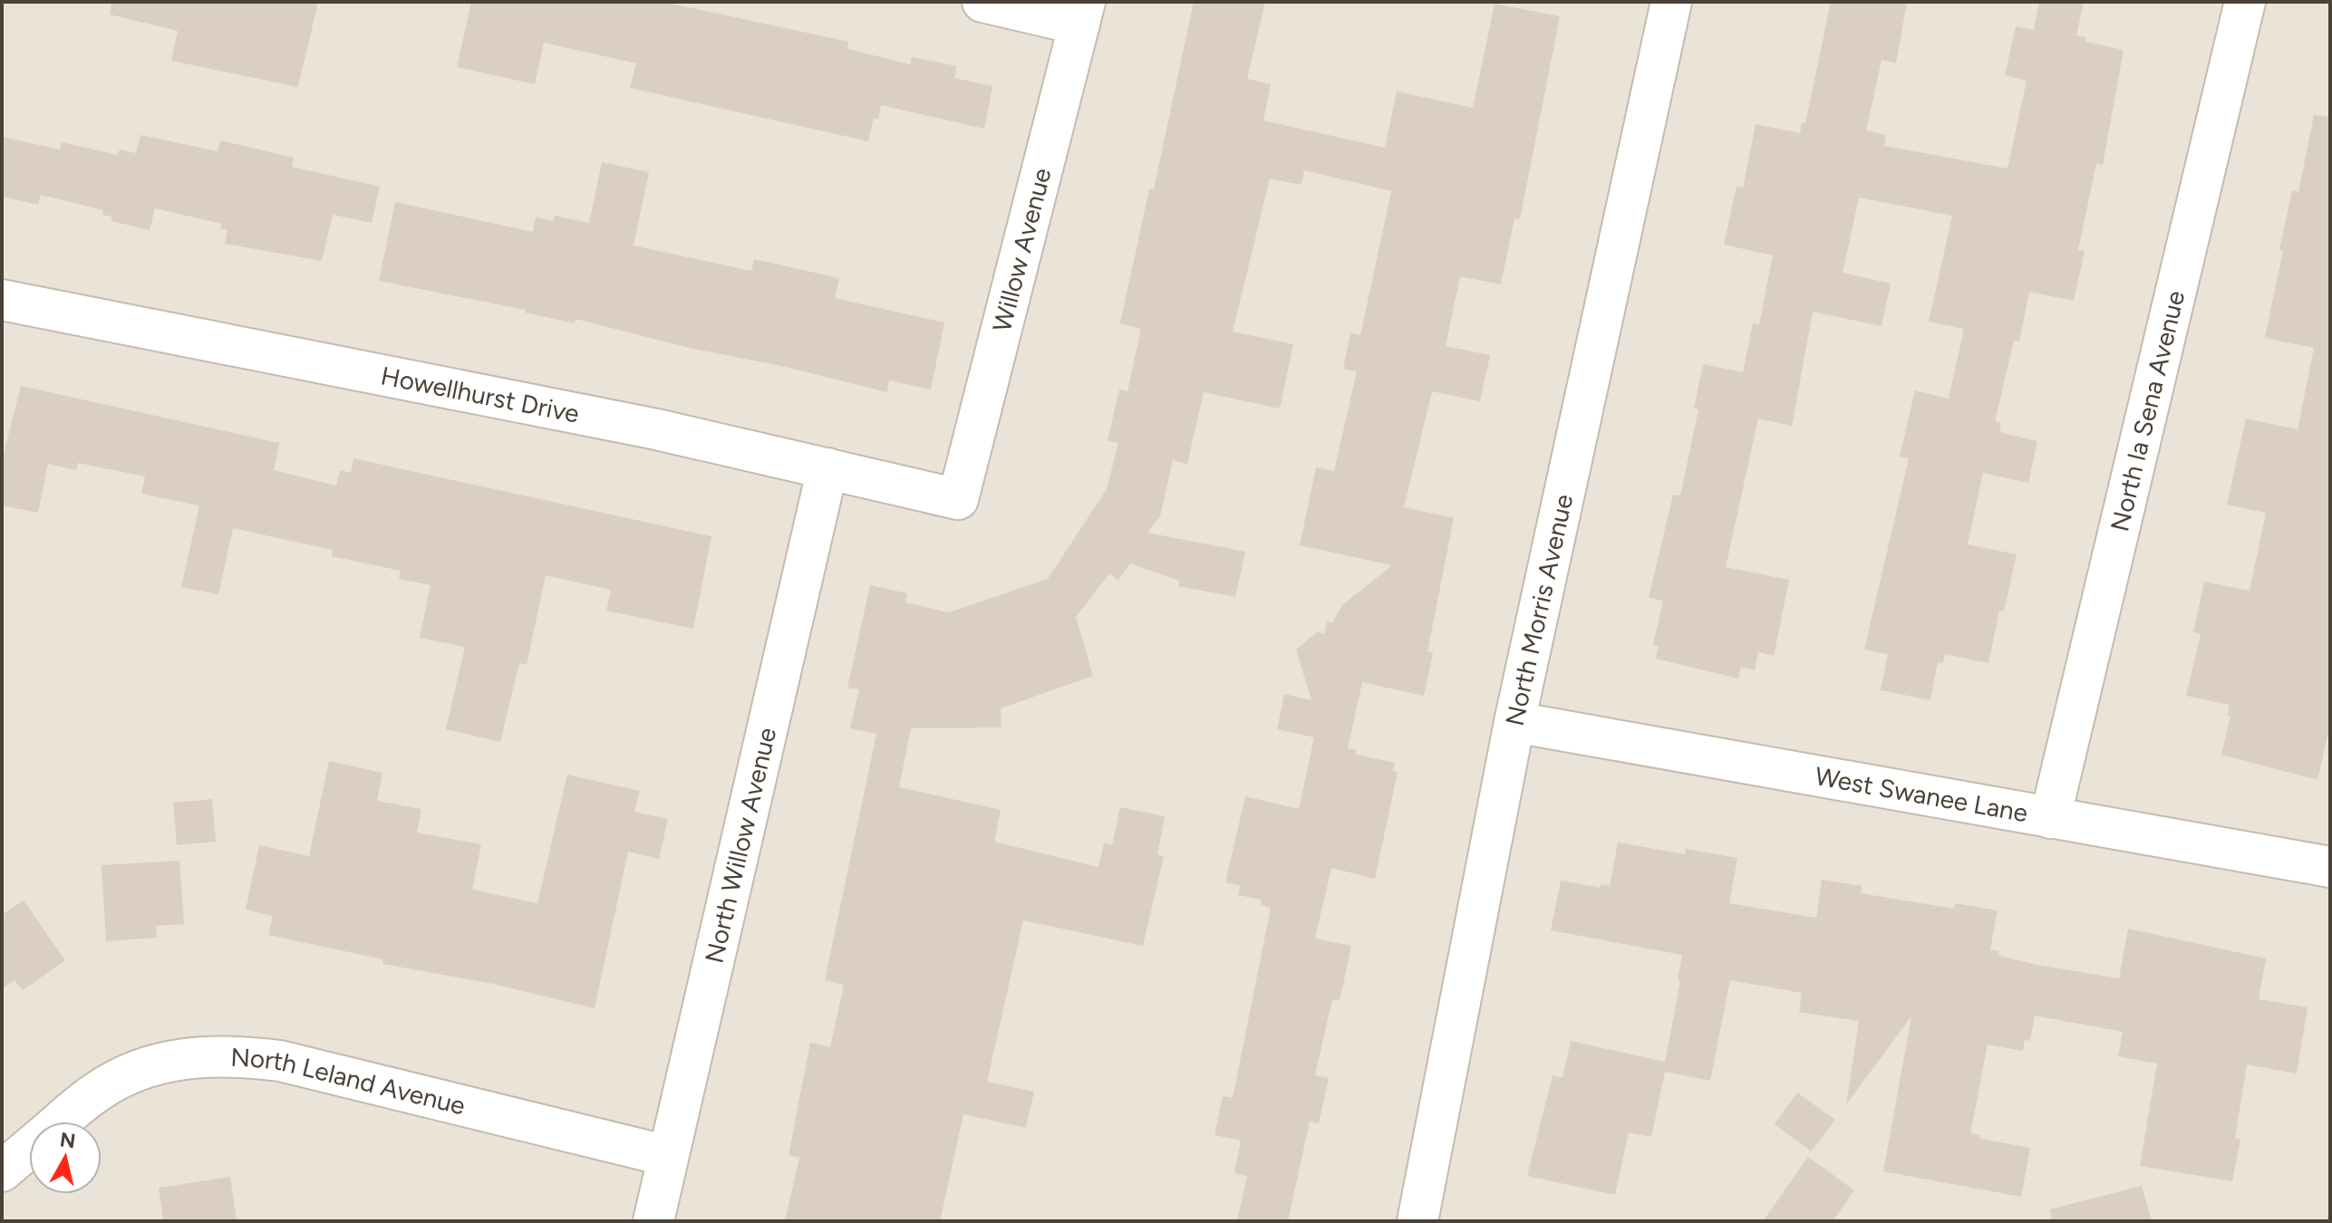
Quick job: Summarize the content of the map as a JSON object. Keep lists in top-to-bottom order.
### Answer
{
  "streets": {
    "street": [
      "Willow Avenue",
      "Howellhurst Drive",
      "North la Sena Avenue",
      "North Morris Avenue",
      "West Swanee Lane",
      "North Willow Avenue",
      "North Leland Avenue"
    ]
  },
  "crossings": [
    ["Willow Avenue", "Howellhurst Drive"],
    ["Howellhurst Drive", "North Willow Avenue"],
    ["North la Sena Avenue", "West Swanee Lane"],
    ["North Morris Avenue", "West Swanee Lane"],
    ["North Willow Avenue", "North Leland Avenue"]
  ],
  "north": "top"
}
